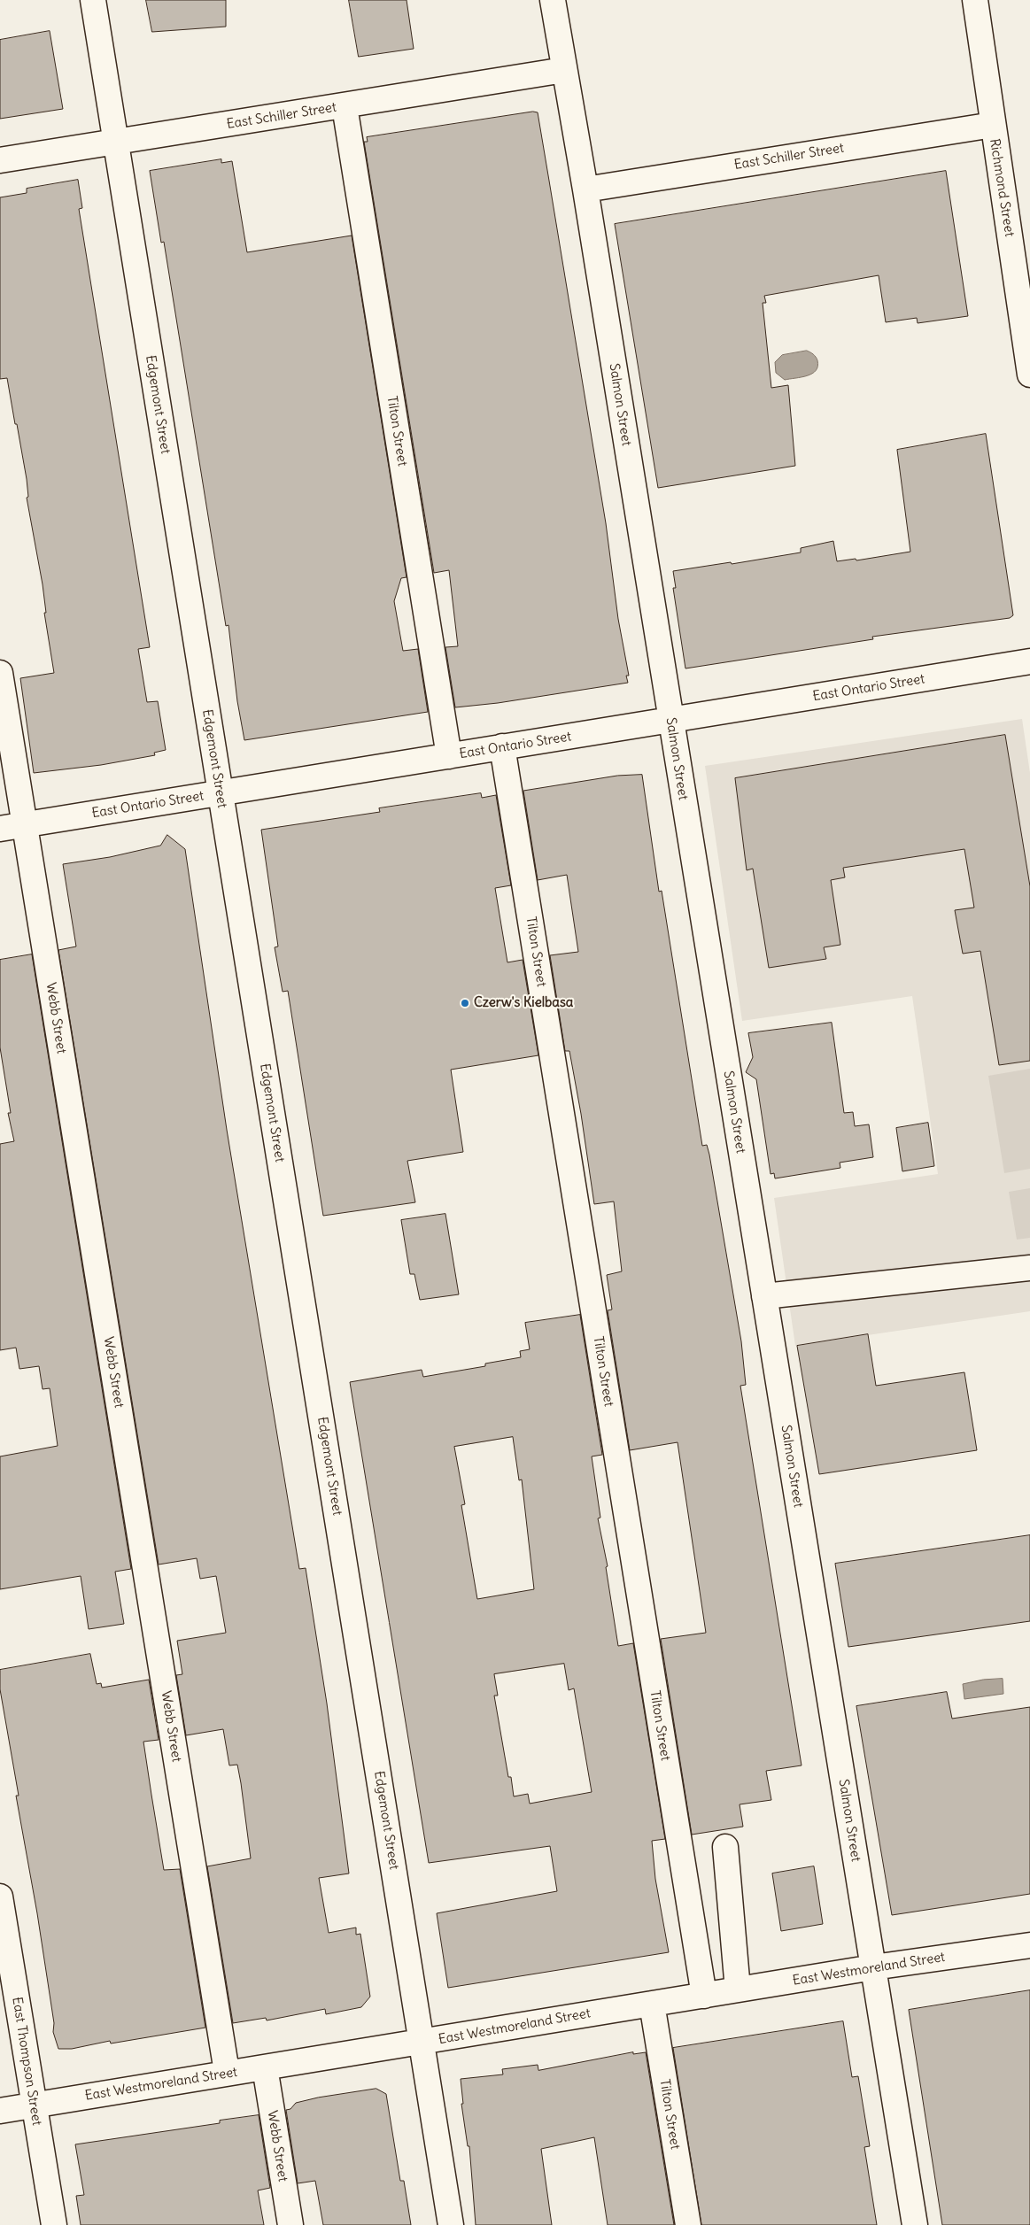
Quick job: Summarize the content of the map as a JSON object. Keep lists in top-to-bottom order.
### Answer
{
  "streets": {
    "street": [
      "East Schiller Street",
      "Richmond Street",
      "Edgemont Street",
      "Salmon Street",
      "Tilton Street",
      "East Ontario Street",
      "Webb Street",
      "East Westmoreland Street",
      "East Thompson Street"
    ]
  },
  "crossings": [
    ["East Schiller Street", "Richmond Street"],
    ["East Schiller Street", "Edgemont Street"],
    ["East Schiller Street", "Salmon Street"],
    ["East Schiller Street", "Tilton Street"],
    ["Edgemont Street", "East Ontario Street"],
    ["Edgemont Street", "East Westmoreland Street"],
    ["Salmon Street", "East Ontario Street"],
    ["Salmon Street", "East Westmoreland Street"],
    ["Tilton Street", "East Ontario Street"],
    ["Tilton Street", "East Westmoreland Street"],
    ["East Ontario Street", "Webb Street"],
    ["Webb Street", "East Westmoreland Street"],
    ["East Westmoreland Street", "East Thompson Street"]
  ],
  "places": ["Czerw's Kielbasa"]
}
